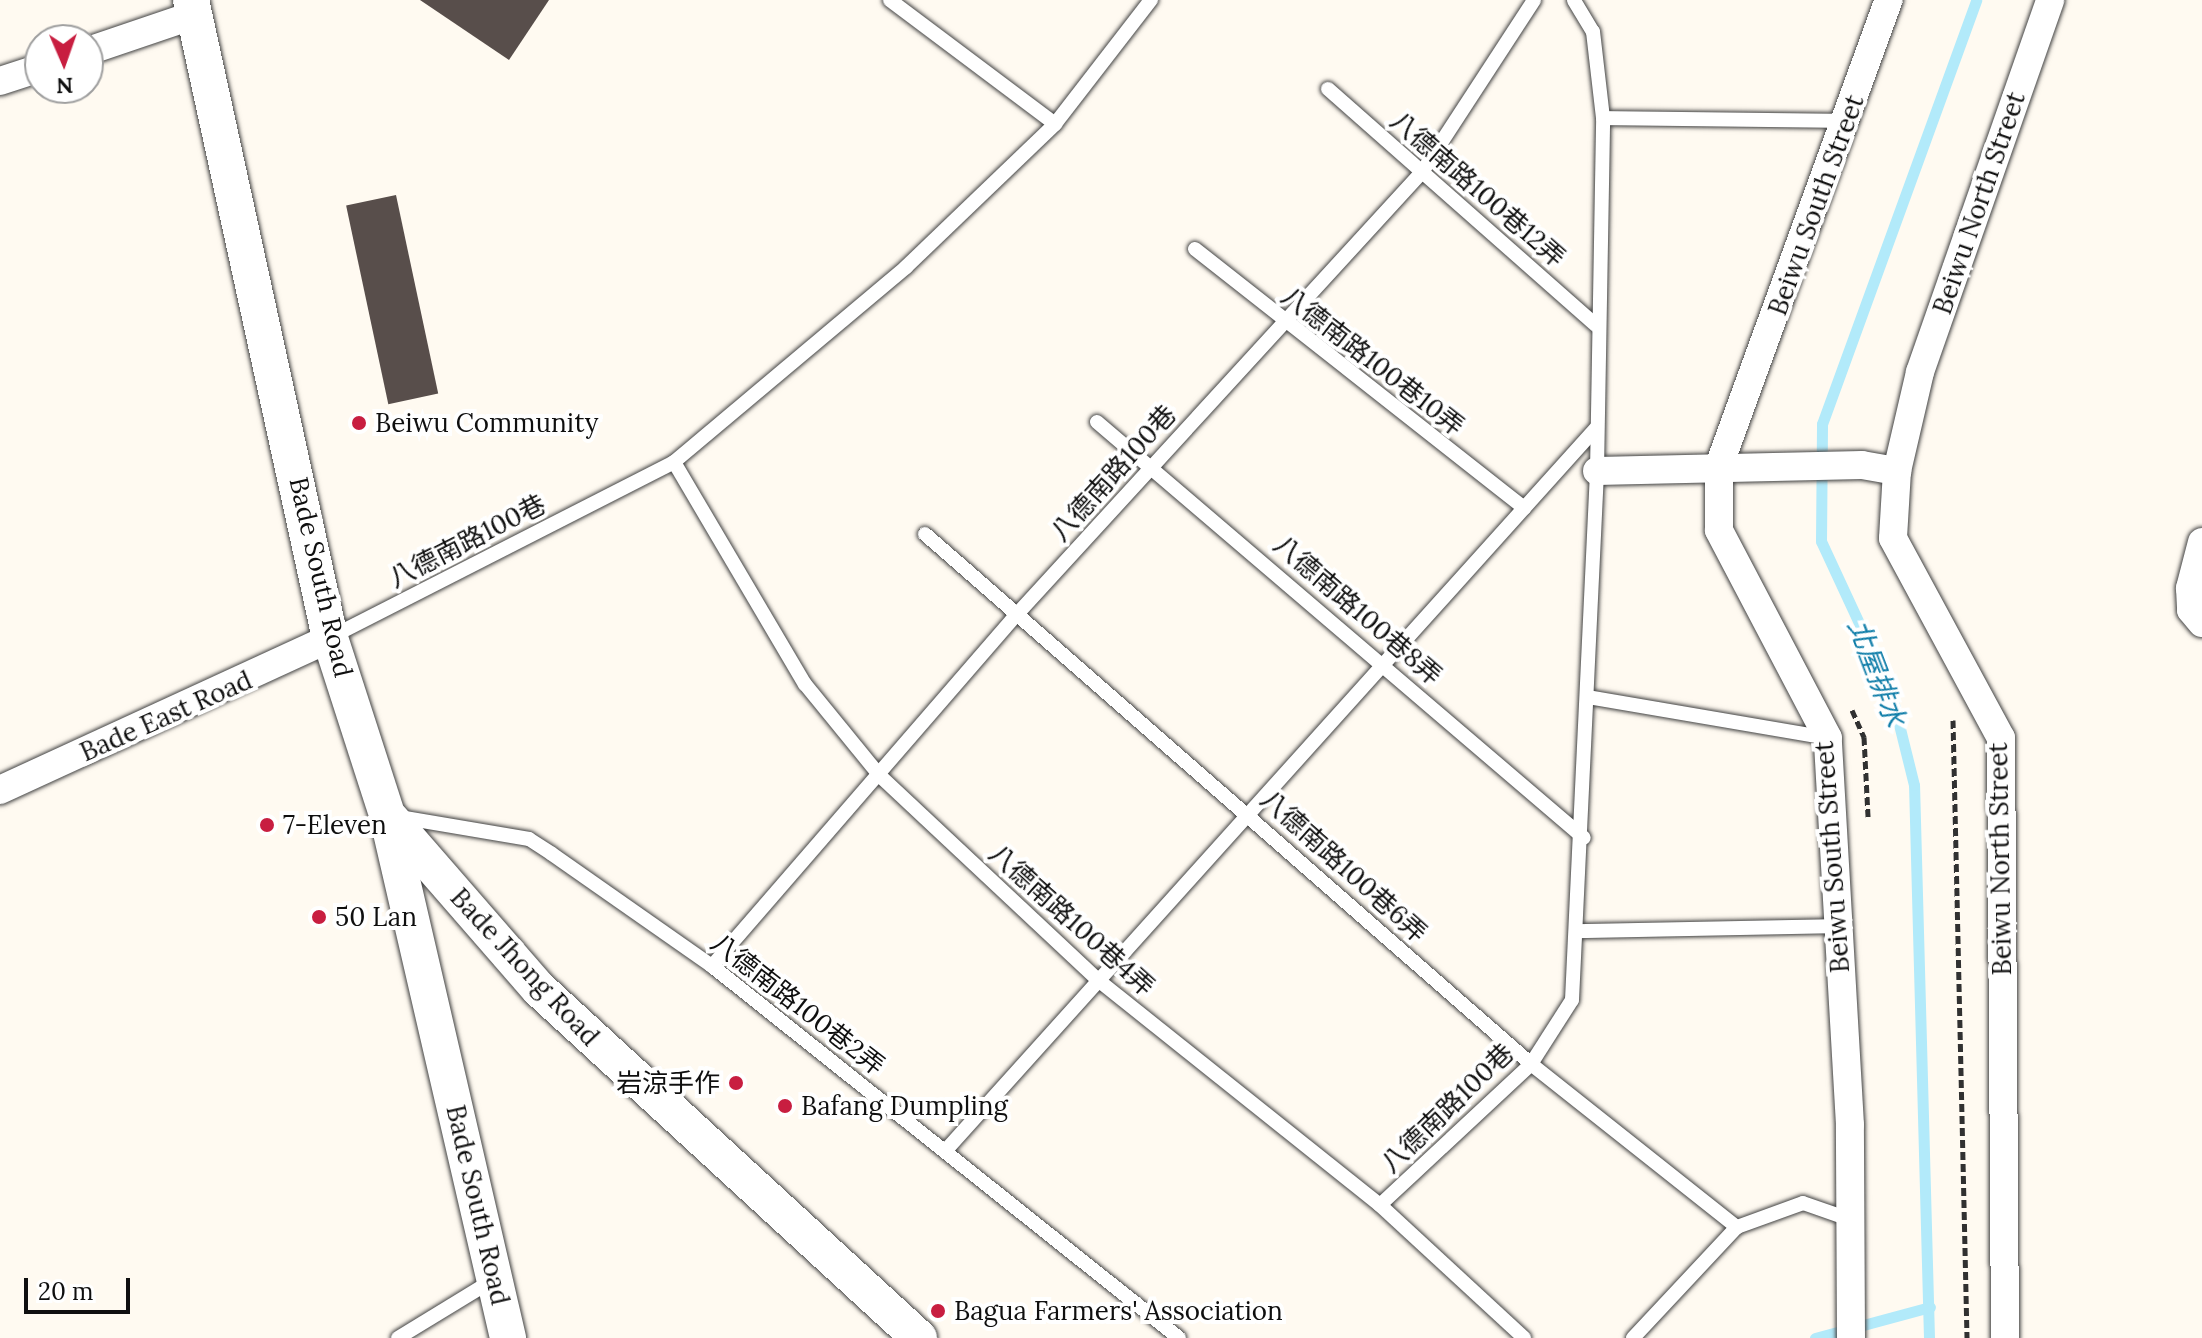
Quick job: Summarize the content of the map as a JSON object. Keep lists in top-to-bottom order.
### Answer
{
  "streets": {
    "street": [
      "Beiwu North Street",
      "Beiwu South Street",
      "Bade South Road",
      "Bade East Road",
      "Bade Jhong Road"
    ],
    "lane": [
      "八德南路100巷12弄",
      "八德南路100巷10弄",
      "八德南路100巷",
      "八德南路100巷8弄",
      "八德南路100巷6弄",
      "八德南路100巷4弄",
      "八德南路100巷2弄"
    ]
  },
  "crossings": [
    ["八德南路100巷12弄", "八德南路100巷"],
    ["八德南路100巷10弄", "八德南路100巷"],
    ["八德南路100巷", "Bade South Road"],
    ["八德南路100巷", "八德南路100巷8弄"],
    ["八德南路100巷", "Bade East Road"],
    ["八德南路100巷", "八德南路100巷6弄"],
    ["八德南路100巷", "八德南路100巷4弄"],
    ["八德南路100巷", "八德南路100巷2弄"],
    ["Bade South Road", "Bade East Road"],
    ["Bade South Road", "Bade Jhong Road"],
    ["Bade South Road", "八德南路100巷2弄"],
    ["Bade Jhong Road", "八德南路100巷2弄"]
  ],
  "water": ["北屋排水"],
  "places": [
    "Beiwu Community",
    "7-Eleven",
    "50 Lan",
    "岩涼手作",
    "Bafang Dumpling",
    "Bagua Farmers' Association"
  ],
  "scale_bar": "20 m",
  "north": "bottom"
}
